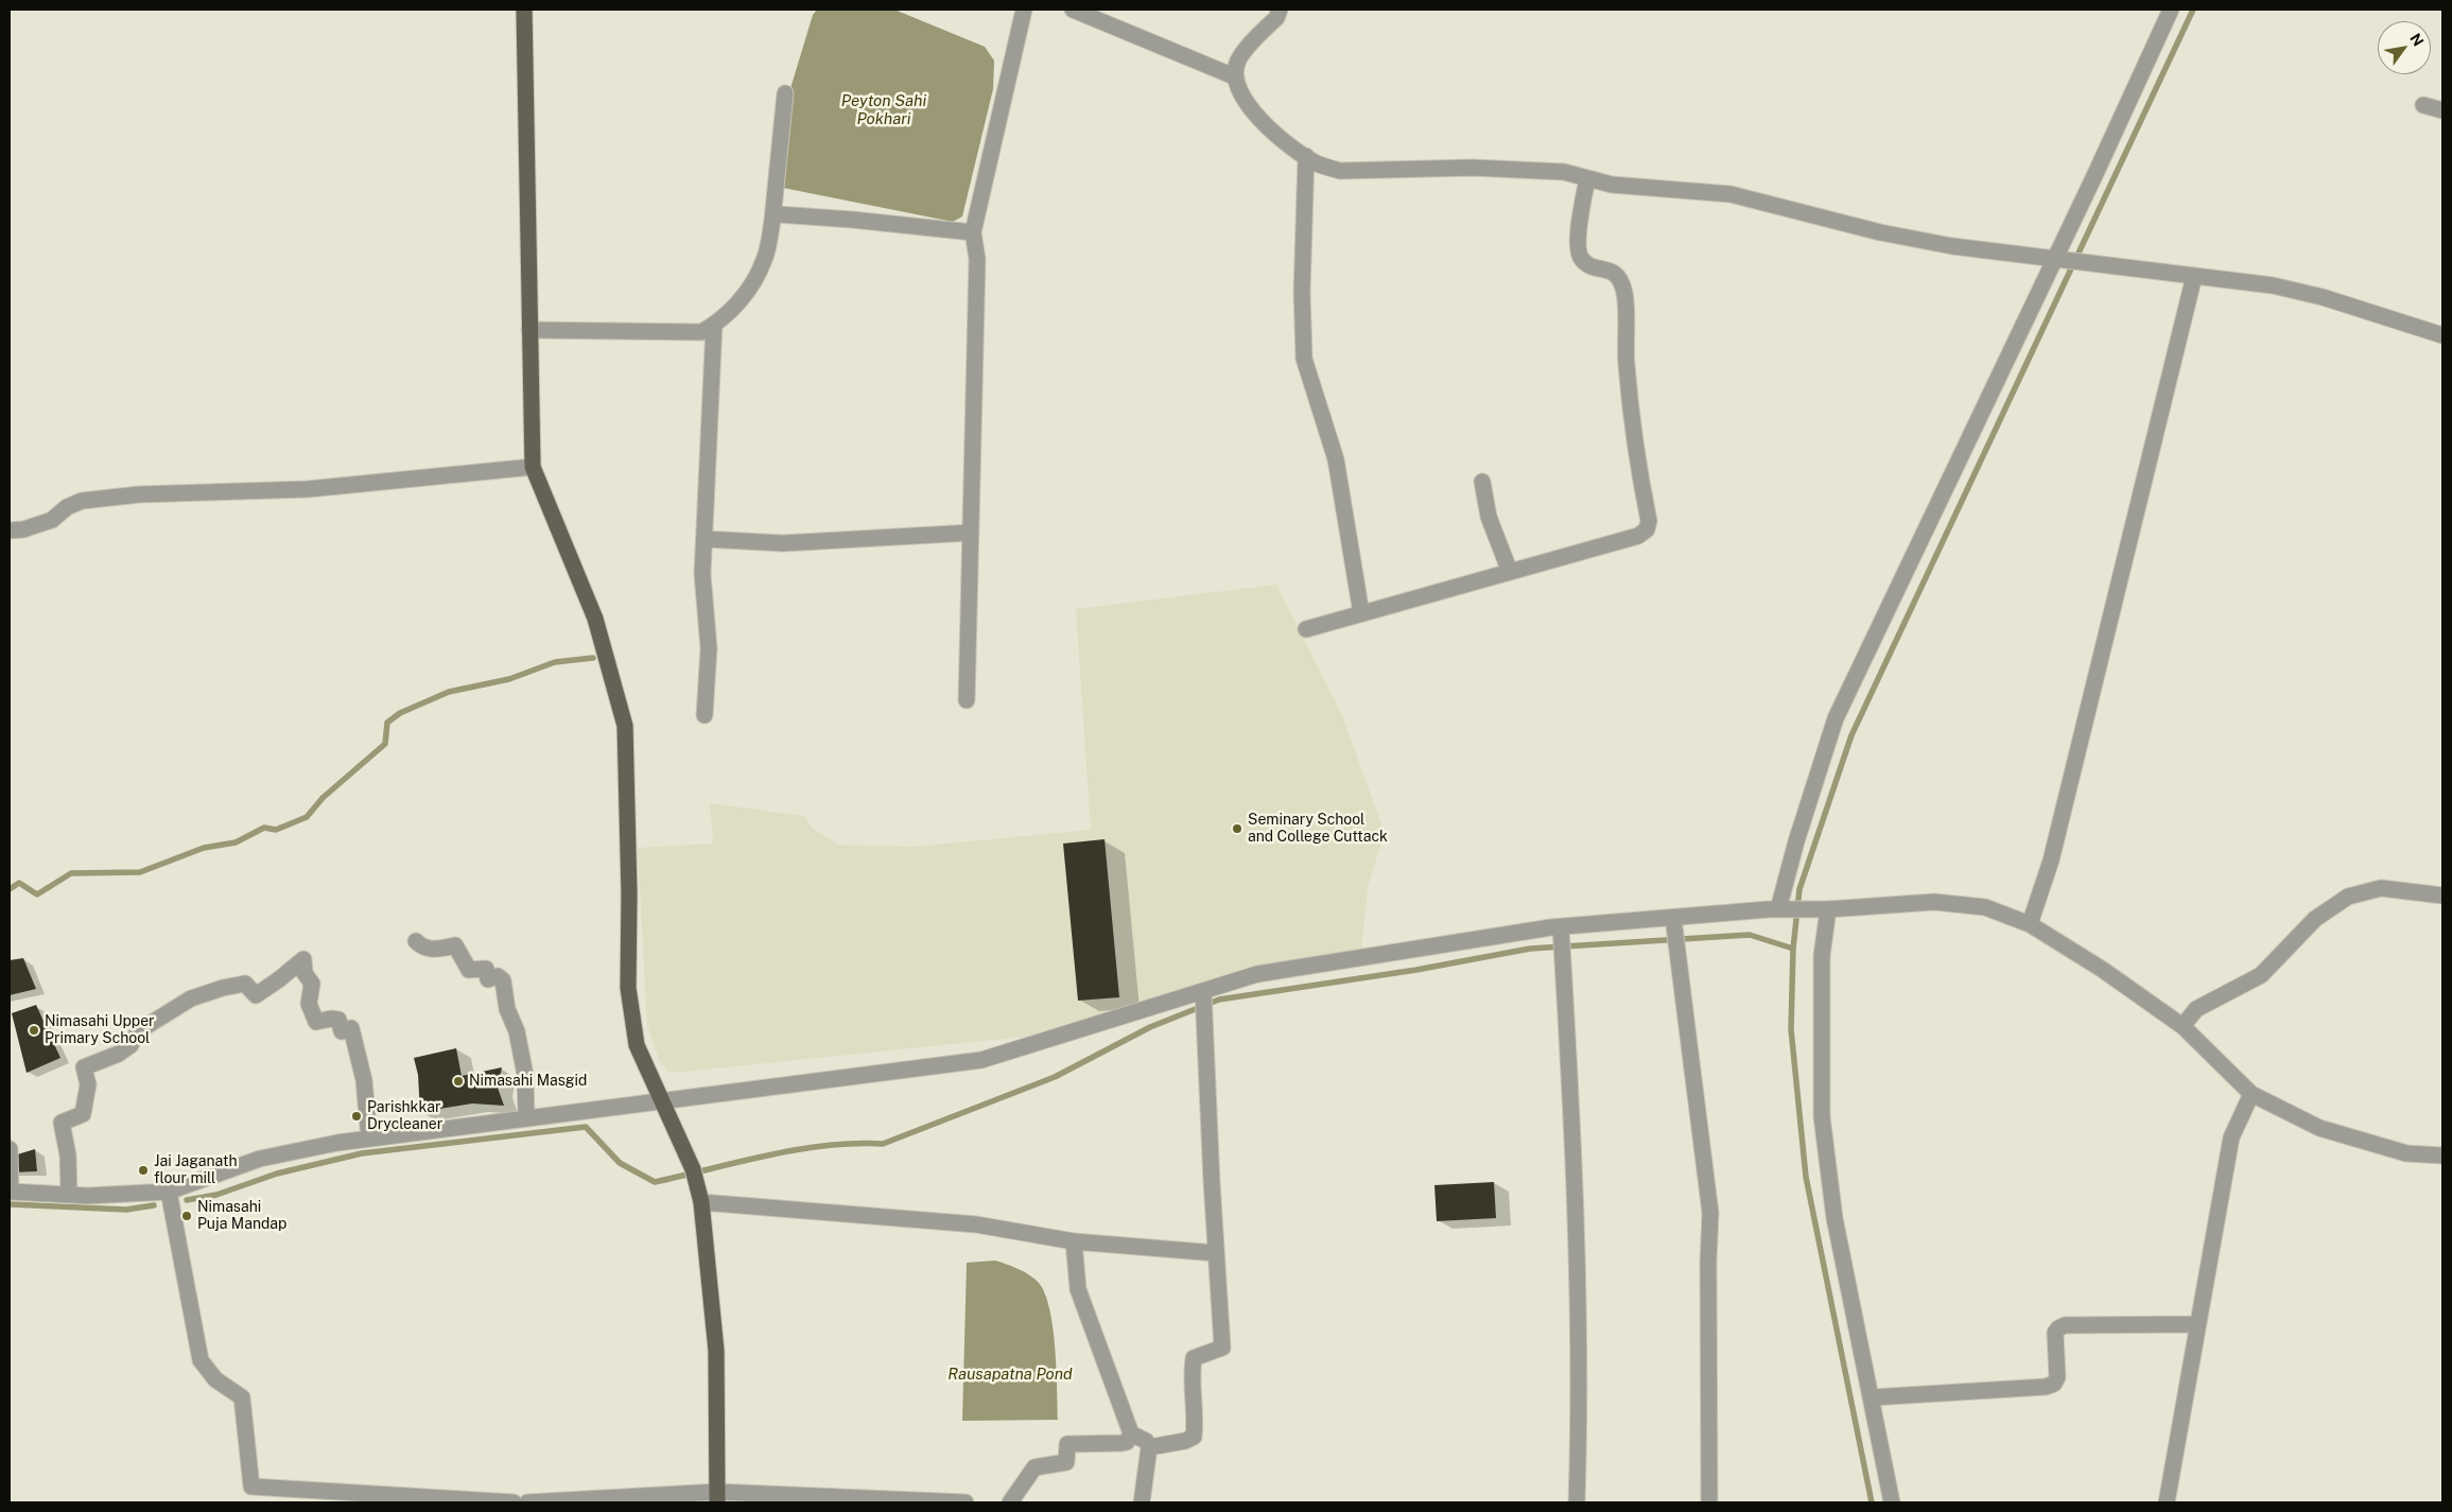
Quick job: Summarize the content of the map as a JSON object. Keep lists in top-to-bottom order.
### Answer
{
  "water": ["Peyton Sahi Pokhari", "Rausapatna Pond"],
  "places": [
    "Seminary School and College Cuttack",
    "Nimasahi Upper Primary School",
    "Nimasahi Masgid",
    "Parishkkar Drycleaner",
    "Jai Jaganath flour mill",
    "Nimasahi Puja Mandap"
  ],
  "north": "top right"
}
